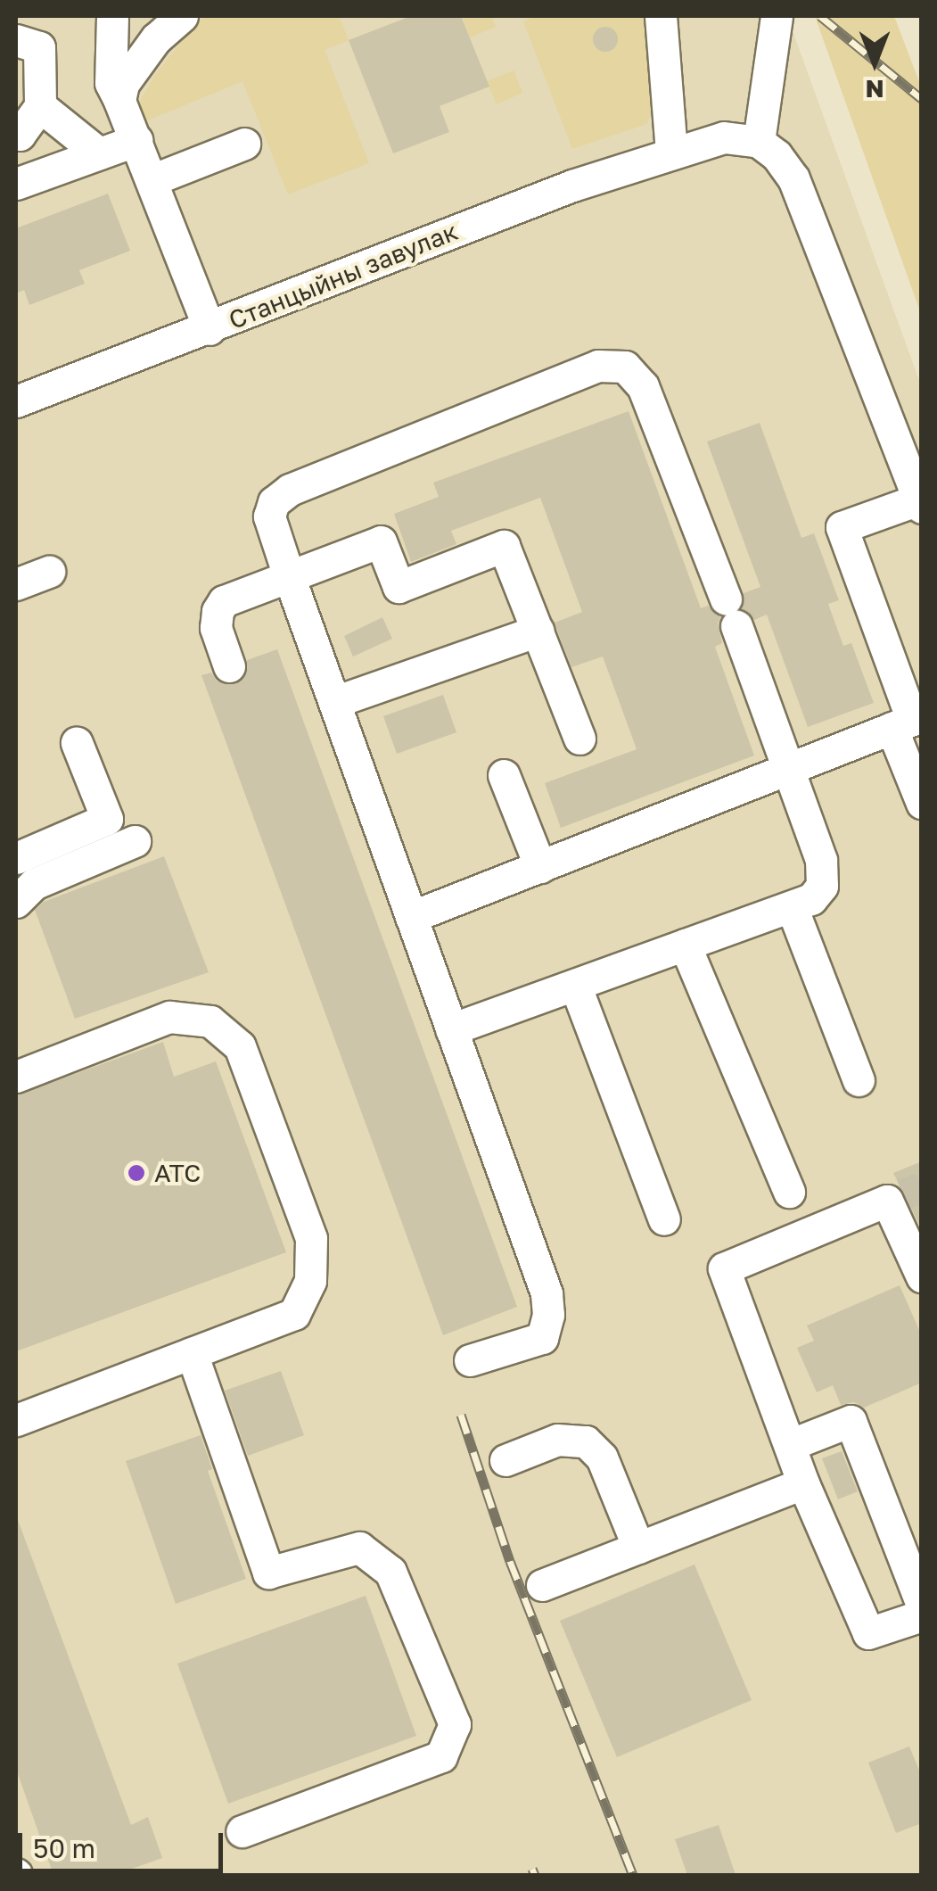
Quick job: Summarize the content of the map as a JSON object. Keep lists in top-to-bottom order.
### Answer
{
  "streets": {
    "street": ["Станцыйны завулак"]
  },
  "places": ["АТС"],
  "scale_bar": "50 m",
  "north": "bottom"
}
